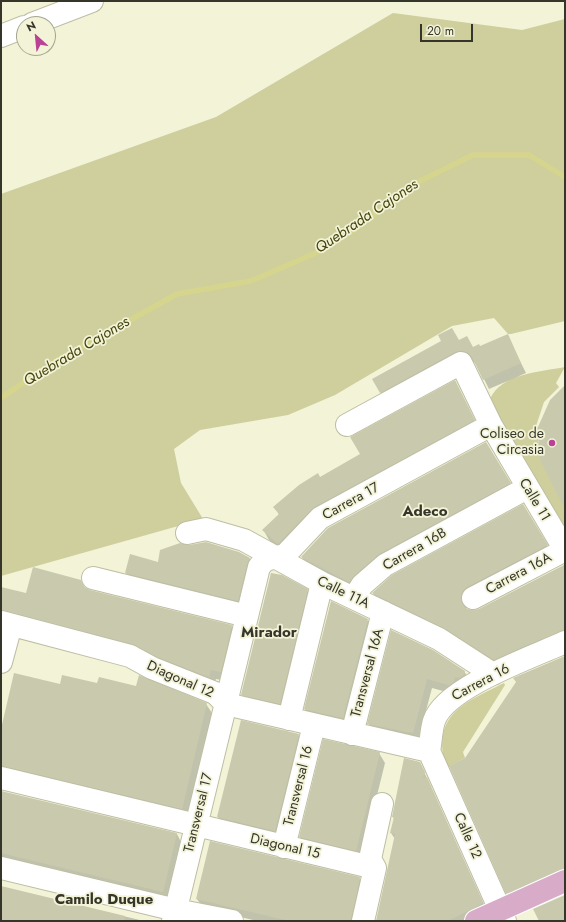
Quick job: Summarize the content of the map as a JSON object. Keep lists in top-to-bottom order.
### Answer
{
  "streets": {
    "street": [
      "Calle 11",
      "Carrera 17",
      "Carrera 16B",
      "Carrera 16A",
      "Calle 11A",
      "Transversal 16A",
      "Diagonal 12",
      "Carrera 16",
      "Transversal 16",
      "Transversal 17",
      "Calle 12",
      "Diagonal 15"
    ]
  },
  "crossings": [
    ["Calle 11", "Carrera 17"],
    ["Calle 11", "Carrera 16B"],
    ["Calle 11", "Carrera 16A"],
    ["Carrera 17", "Calle 11A"],
    ["Carrera 17", "Diagonal 12"],
    ["Carrera 17", "Transversal 17"],
    ["Carrera 16B", "Calle 11A"],
    ["Calle 11A", "Transversal 16A"],
    ["Calle 11A", "Carrera 16"],
    ["Transversal 16A", "Diagonal 12"],
    ["Diagonal 12", "Carrera 16"],
    ["Diagonal 12", "Transversal 16"],
    ["Diagonal 12", "Transversal 17"],
    ["Diagonal 12", "Calle 12"],
    ["Carrera 16", "Calle 12"],
    ["Transversal 16", "Diagonal 15"],
    ["Transversal 17", "Diagonal 15"]
  ],
  "districts": ["Adeco", "Mirador", "Camilo Duque"],
  "water": ["Quebrada Cajones"],
  "places": ["Coliseo de Circasia"],
  "scale_bar": "20 m",
  "north": "top left"
}
